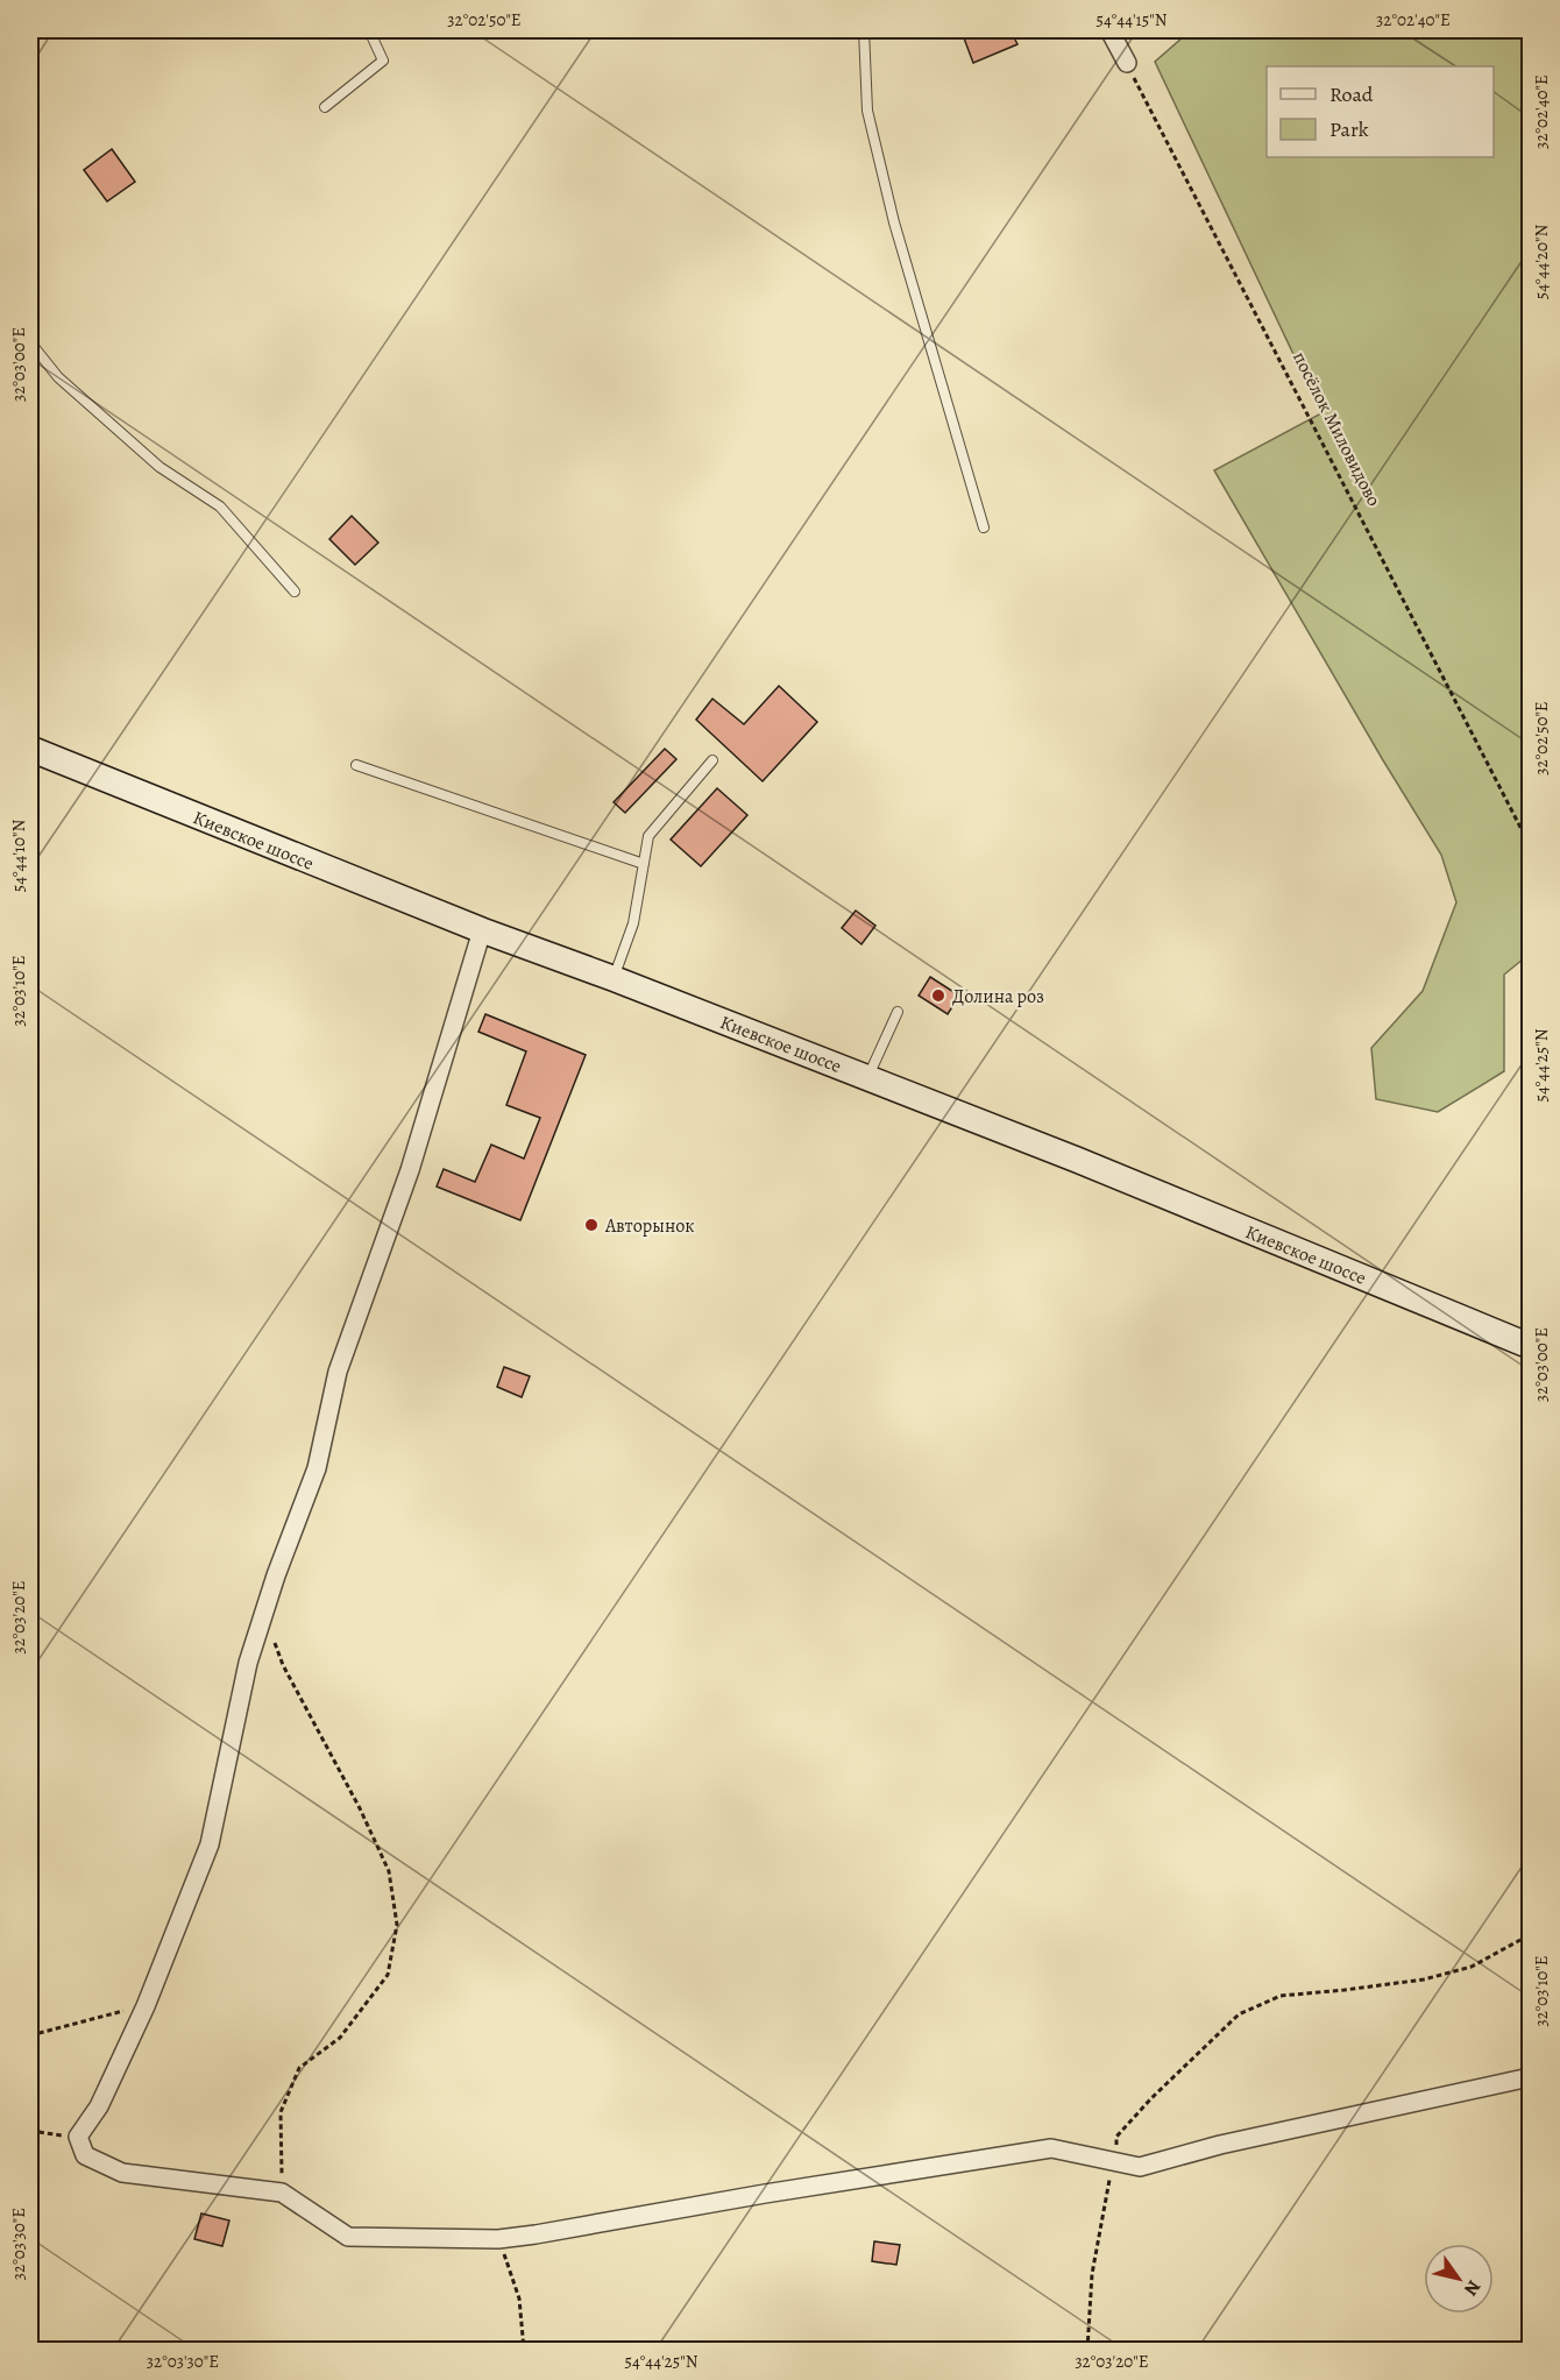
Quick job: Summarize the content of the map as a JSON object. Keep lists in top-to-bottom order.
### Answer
{
  "streets": {
    "main road": ["Киевское шоссе"],
    "path": ["посёлок Миловидово"]
  },
  "places": ["Долина роз", "Авторынок"],
  "legend": ["Road", "Park"],
  "north": "bottom right",
  "coordinates": [
    "32°02'50\"E",
    "54°44'15\"N",
    "32°02'40\"E",
    "54°44'20\"N",
    "32°03'00\"E",
    "54°44'10\"N",
    "32°03'10\"E",
    "54°44'25\"N",
    "32°03'20\"E",
    "32°03'30\"E"
  ]
}
